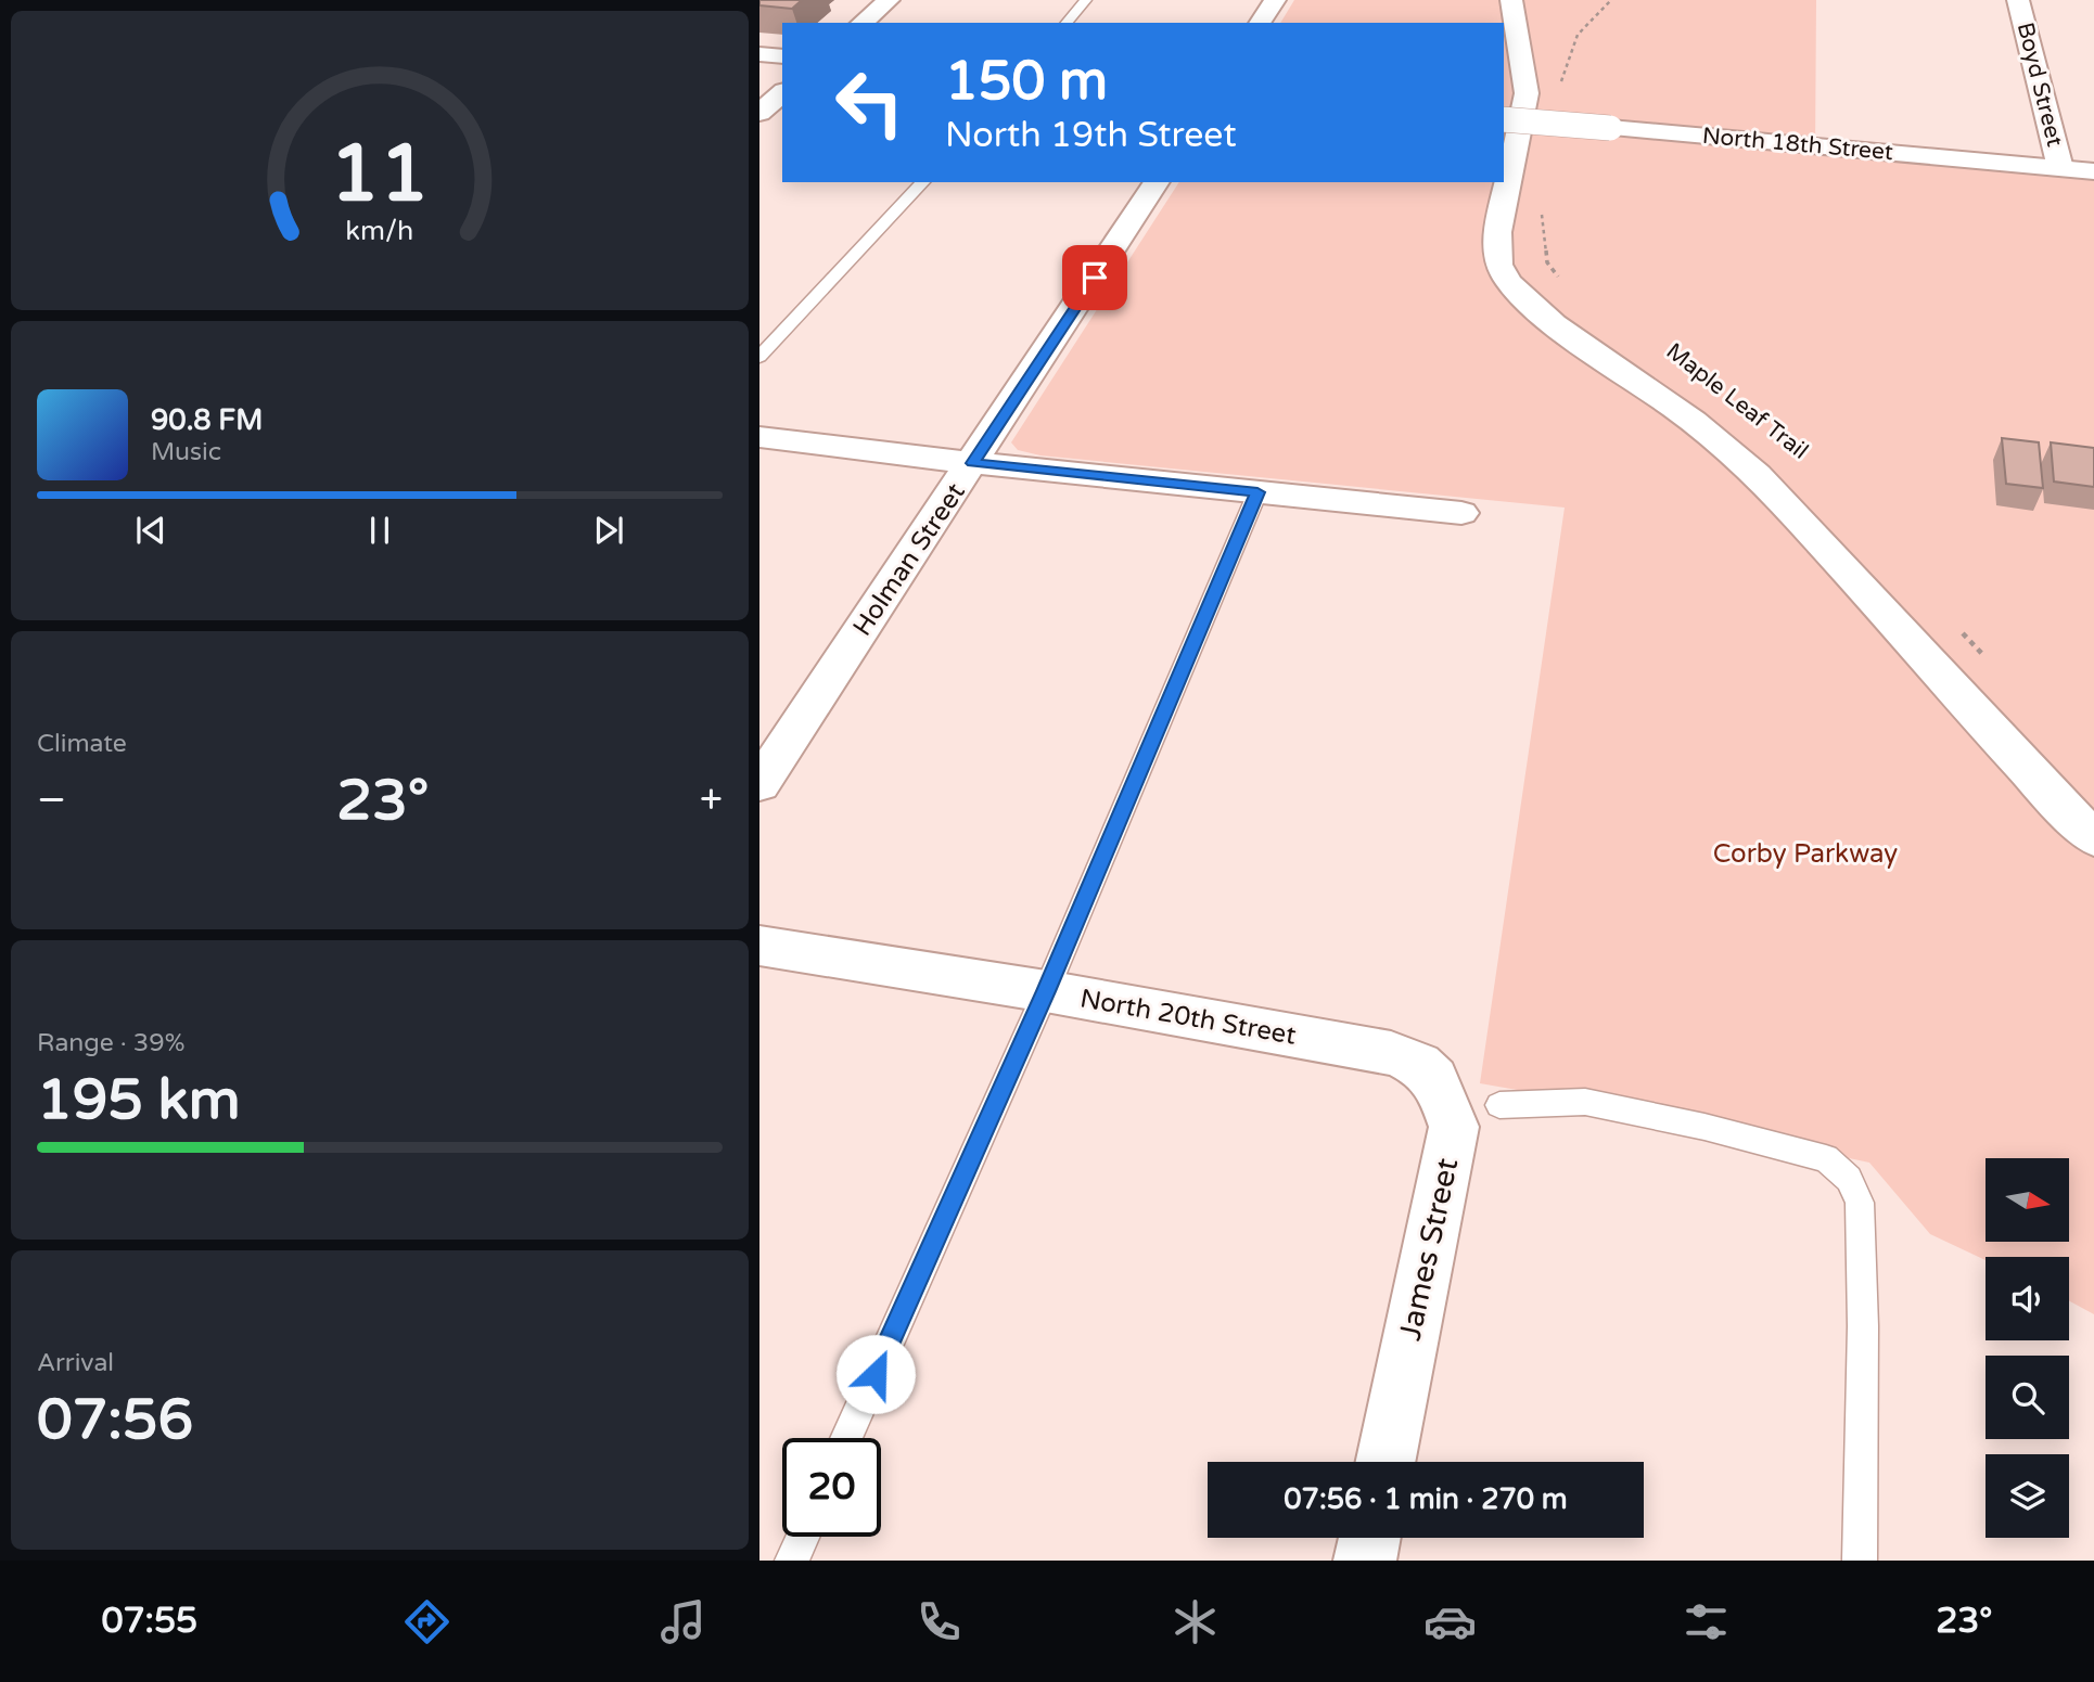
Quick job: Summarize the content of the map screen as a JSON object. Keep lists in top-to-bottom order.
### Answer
{
  "streets": {
    "street": [
      "Boyd Street",
      "North 18th Street",
      "Holman Street",
      "North 20th Street",
      "James Street"
    ]
  },
  "crossings": [
    ["Boyd Street", "North 18th Street"],
    ["North 20th Street", "James Street"]
  ],
  "parks": ["Corby Parkway"],
  "north": "right",
  "page": {
    "turn": ["150 m", "North 19th Street"],
    "song": ["90.8 FM", "Music"],
    "tile": [
      "Climate",
      ["Range · 39%", "195 km"],
      ["Arrival", "07:56"]
    ],
    "heat": ["−", "23°", "+"],
    "limit": "20",
    "trip": "07:56 · 1 min · 270 m",
    "tabs": ["07:55", "23°"],
    "gauge": ["11", "km/h"]
  }
}
